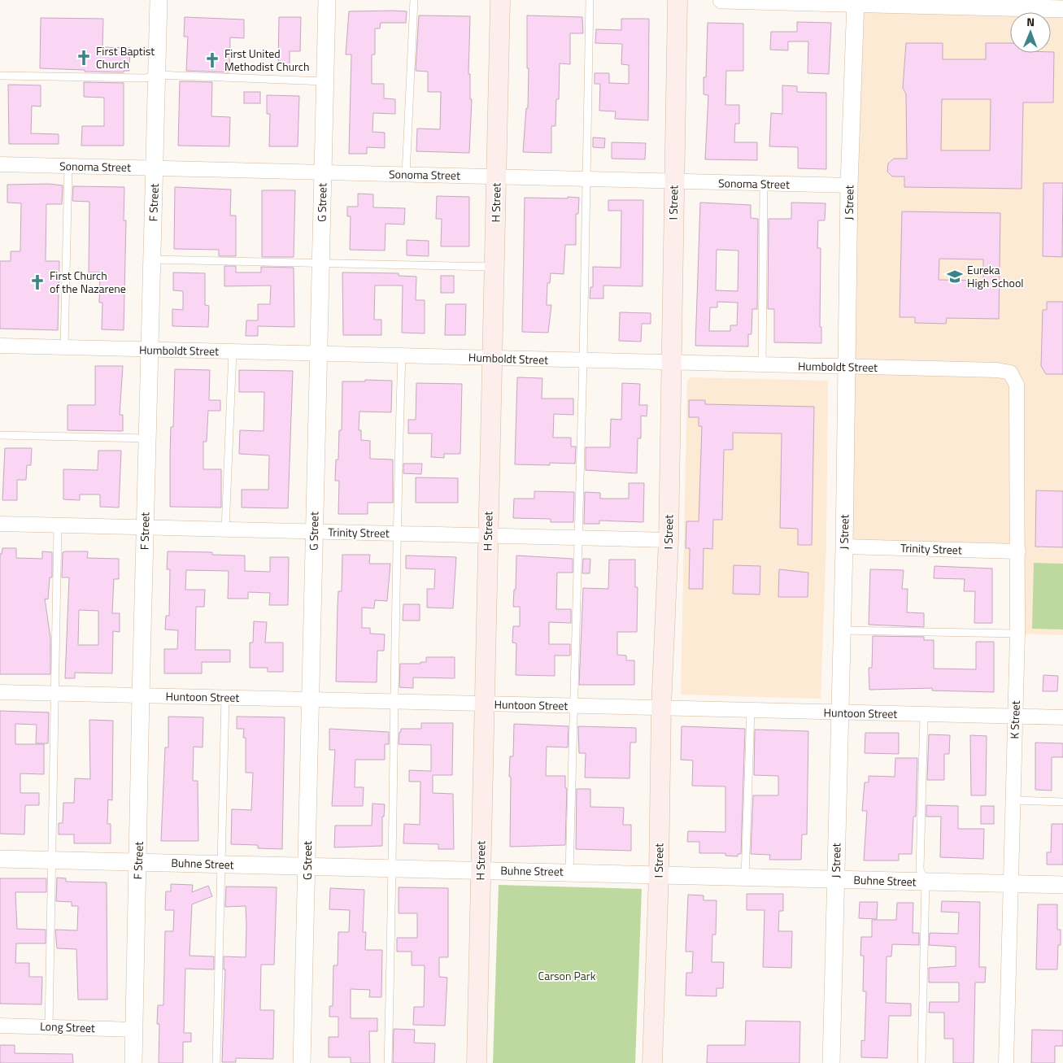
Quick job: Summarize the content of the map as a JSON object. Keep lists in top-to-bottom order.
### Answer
{
  "streets": {
    "main road": ["H Street", "I Street"],
    "street": [
      "Sonoma Street",
      "F Street",
      "G Street",
      "J Street",
      "Humboldt Street",
      "Trinity Street",
      "Huntoon Street",
      "K Street",
      "Buhne Street",
      "Long Street"
    ]
  },
  "crossings": [
    ["Sonoma Street", "F Street"],
    ["Sonoma Street", "G Street"],
    ["Sonoma Street", "H Street"],
    ["Sonoma Street", "I Street"],
    ["Sonoma Street", "J Street"],
    ["F Street", "Humboldt Street"],
    ["F Street", "Trinity Street"],
    ["F Street", "Huntoon Street"],
    ["F Street", "Buhne Street"],
    ["F Street", "Long Street"],
    ["G Street", "Humboldt Street"],
    ["G Street", "Trinity Street"],
    ["G Street", "Huntoon Street"],
    ["G Street", "Buhne Street"],
    ["H Street", "Humboldt Street"],
    ["H Street", "Trinity Street"],
    ["H Street", "Huntoon Street"],
    ["H Street", "Buhne Street"],
    ["I Street", "Humboldt Street"],
    ["I Street", "Trinity Street"],
    ["I Street", "Huntoon Street"],
    ["I Street", "Buhne Street"],
    ["J Street", "Humboldt Street"],
    ["J Street", "Trinity Street"],
    ["J Street", "Huntoon Street"],
    ["J Street", "Buhne Street"],
    ["Humboldt Street", "K Street"],
    ["Trinity Street", "K Street"],
    ["Huntoon Street", "K Street"],
    ["K Street", "Buhne Street"]
  ],
  "parks": ["Carson Park"],
  "places": {
    "church": ["First Baptist Church", "First United Methodist Church", "First Church of the Nazarene"],
    "school or university": ["Eureka High School"]
  },
  "north": "top"
}
